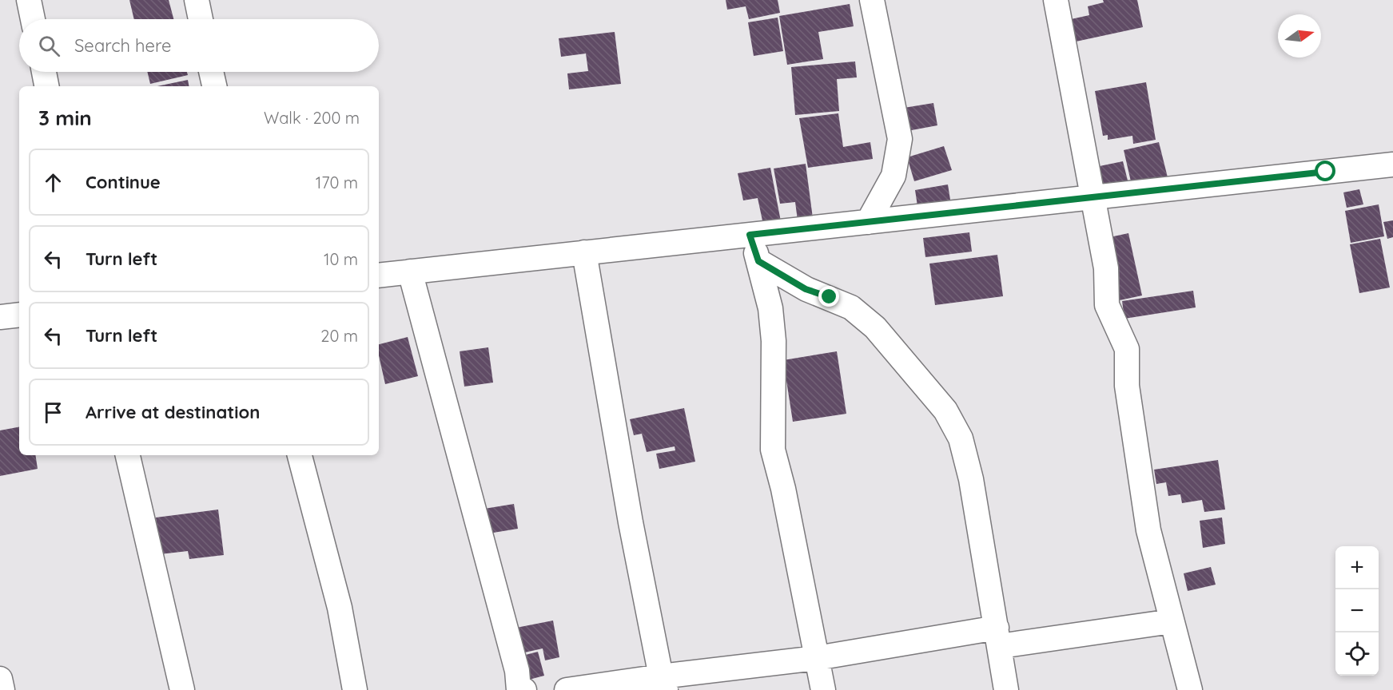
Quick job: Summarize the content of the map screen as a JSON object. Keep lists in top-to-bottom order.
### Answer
{
  "north": "right",
  "page": {
    "search": "Search here",
    "heading": ["3 min", "Walk · 200 m"],
    "list": [
      ["Continue", "170 m"],
      ["Turn left", "10 m"],
      ["Turn left", "20 m"],
      "Arrive at destination"
    ],
    "map_buttons": ["+", "−"]
  }
}
